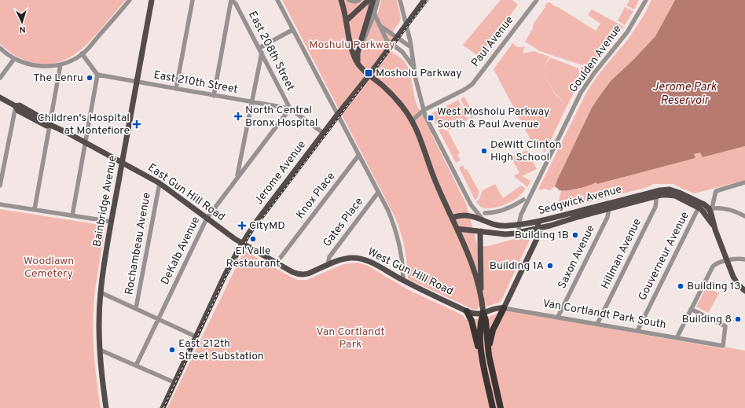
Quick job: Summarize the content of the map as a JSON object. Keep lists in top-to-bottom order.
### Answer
{
  "streets": {
    "main road": [
      "Jerome Avenue",
      "East Gun Hill Road",
      "Sedgwick Avenue",
      "Bainbridge Avenue",
      "West Gun Hill Road",
      "Van Cortlandt Park South"
    ],
    "street": [
      "Paul Avenue",
      "East 208th Street",
      "Goulden Avenue",
      "East 210th Street",
      "Knox Place",
      "Gates Place",
      "Rochambeau Avenue",
      "DeKalb Avenue",
      "Hillman Avenue",
      "Gouverneur Avenue",
      "Saxon Avenue"
    ]
  },
  "crossings": [
    ["East 208th Street", "East 210th Street"],
    ["East 208th Street", "Jerome Avenue"],
    ["East 208th Street", "DeKalb Avenue"],
    ["Goulden Avenue", "Sedgwick Avenue"],
    ["East 210th Street", "Bainbridge Avenue"],
    ["East 210th Street", "DeKalb Avenue"],
    ["Jerome Avenue", "East Gun Hill Road"],
    ["Jerome Avenue", "West Gun Hill Road"],
    ["East Gun Hill Road", "Bainbridge Avenue"],
    ["East Gun Hill Road", "Rochambeau Avenue"],
    ["East Gun Hill Road", "DeKalb Avenue"],
    ["East Gun Hill Road", "West Gun Hill Road"],
    ["Knox Place", "West Gun Hill Road"],
    ["Sedgwick Avenue", "Hillman Avenue"],
    ["Sedgwick Avenue", "Gouverneur Avenue"],
    ["Sedgwick Avenue", "Saxon Avenue"],
    ["Gates Place", "West Gun Hill Road"],
    ["Hillman Avenue", "Van Cortlandt Park South"],
    ["Gouverneur Avenue", "Van Cortlandt Park South"],
    ["Saxon Avenue", "Van Cortlandt Park South"],
    ["West Gun Hill Road", "Van Cortlandt Park South"]
  ],
  "water": ["Jerome Park Reservoir"],
  "parks": ["Moshulu Parkway", "Woodlawn Cemetery", "Van Cortlandt Park"],
  "places": {
    "transit": ["Mosholu Parkway", "West Mosholu Parkway South & Paul Avenue"],
    "other": [
      "The Lenru",
      "DeWitt Clinton High School",
      "Building 1B",
      "El Valle Restaurant",
      "Building 1A",
      "Building 13",
      "Building 8",
      "East 212th Street Substation"
    ],
    "health": ["North Central Bronx Hospital", "Children's Hospital at Montefiore", "CityMD"]
  },
  "north": "bottom"
}
